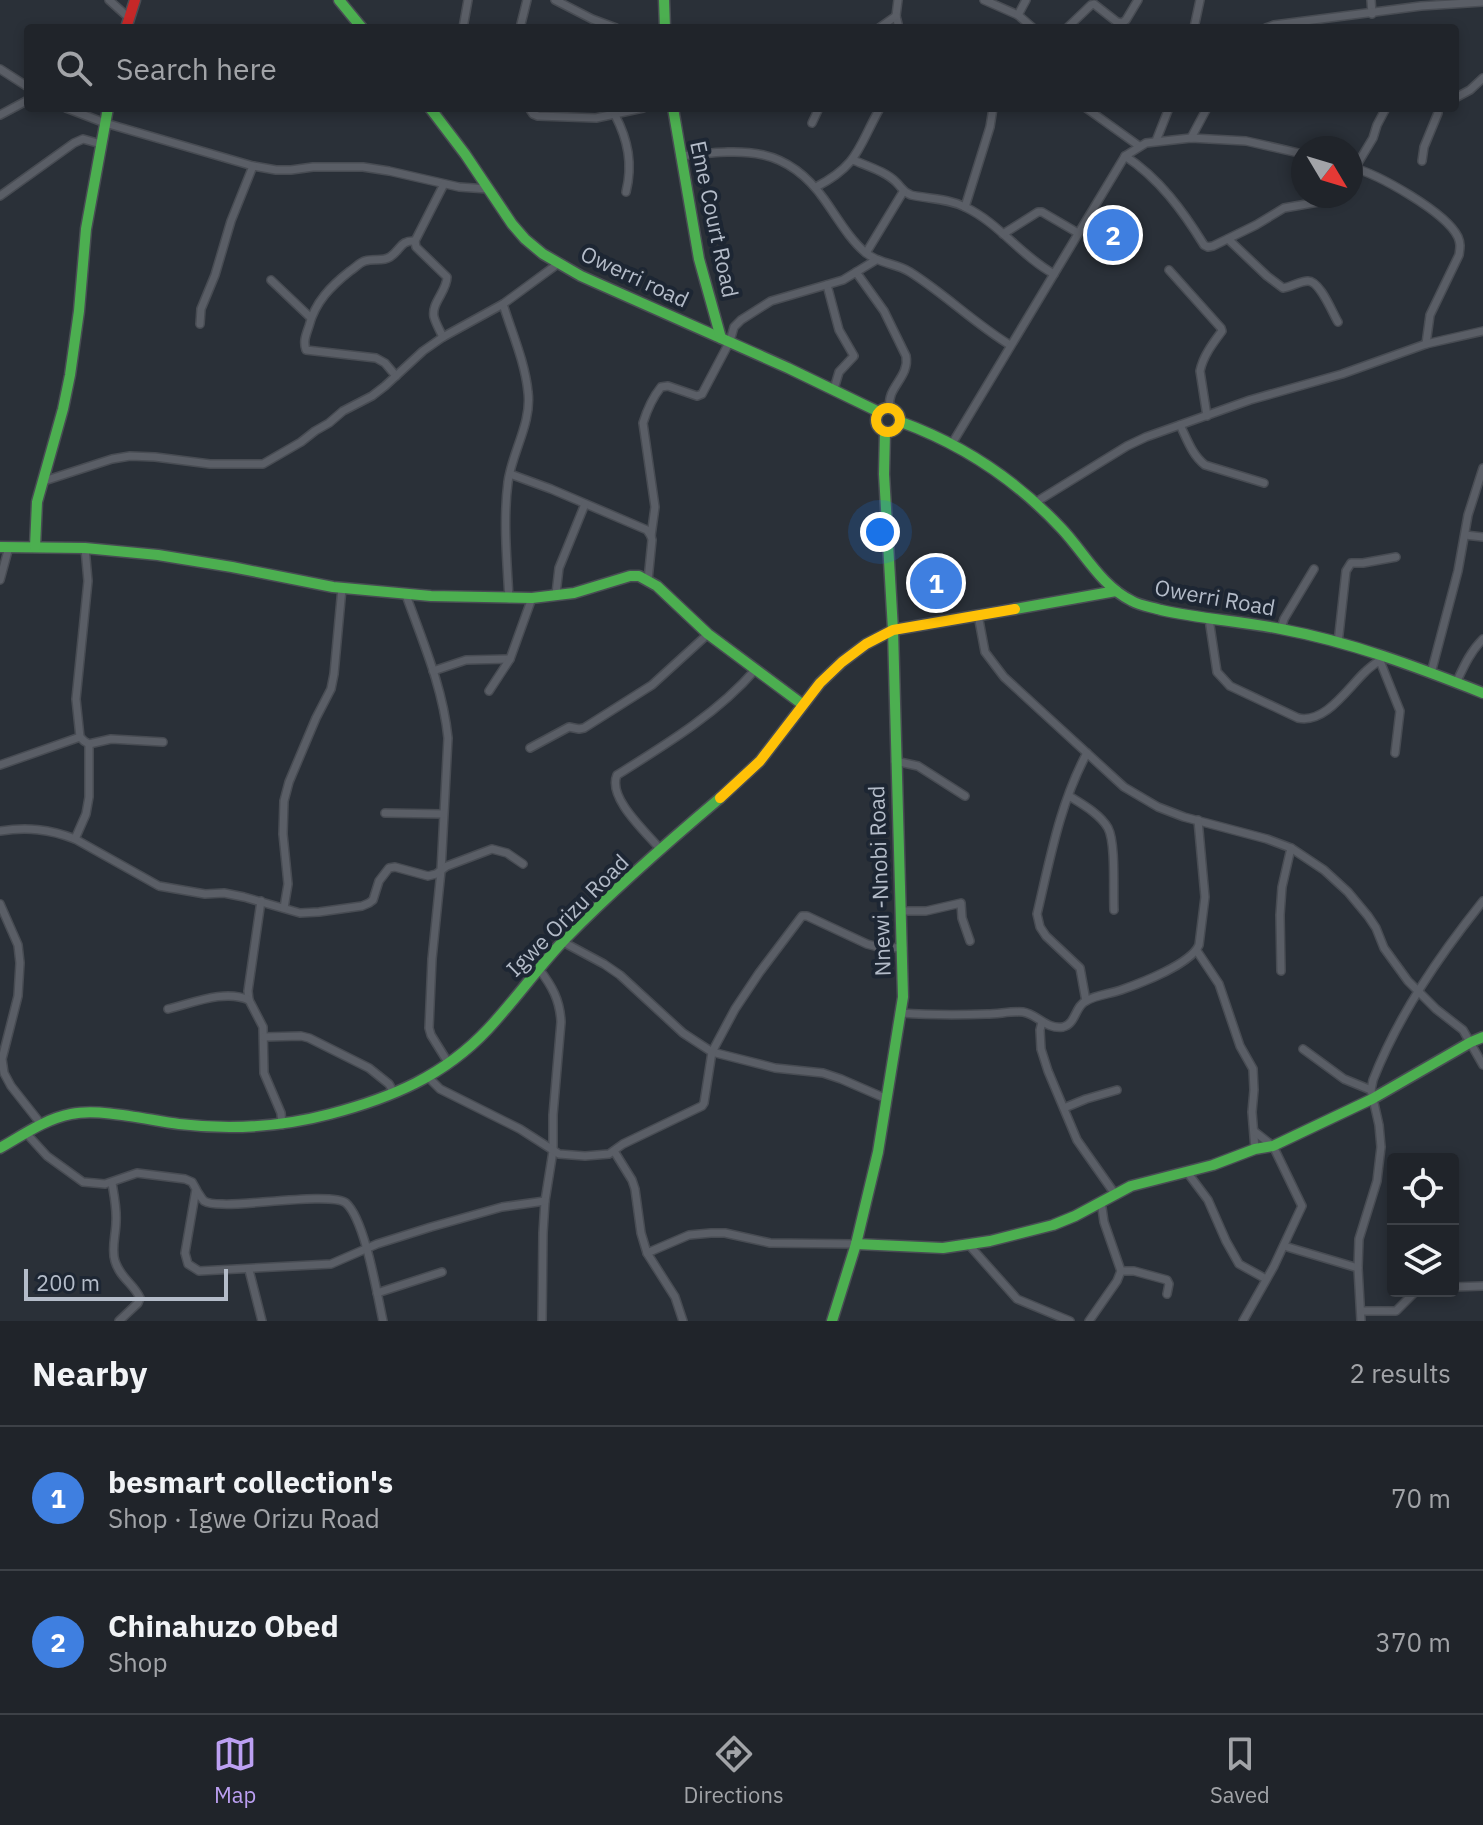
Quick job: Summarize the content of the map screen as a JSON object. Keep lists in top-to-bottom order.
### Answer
{
  "streets": {
    "main road": [
      "Eme Court Road",
      "Owerri road",
      "Owerri Road",
      "Nnewi -Nnobi Road",
      "Igwe Orizu Road"
    ]
  },
  "crossings": [
    ["Eme Court Road", "Owerri road"],
    ["Owerri road", "Owerri Road"],
    ["Owerri road", "Nnewi -Nnobi Road"],
    ["Owerri Road", "Nnewi -Nnobi Road"],
    ["Owerri Road", "Igwe Orizu Road"],
    ["Nnewi -Nnobi Road", "Igwe Orizu Road"]
  ],
  "scale_bar": "200 m",
  "north": "bottom right",
  "page": {
    "search": "Search here",
    "pins": ["2", "1"],
    "scale": "200 m",
    "heading": ["Nearby", "2 results"],
    "list": [
      {
        "mark": "1",
        "name": "besmart collection's",
        "note": "Shop · Igwe Orizu Road",
        "value": "70 m"
      },
      {
        "mark": "2",
        "name": "Chinahuzo Obed",
        "note": "Shop",
        "value": "370 m"
      }
    ],
    "nav": ["Map", "Directions", "Saved"]
  }
}
